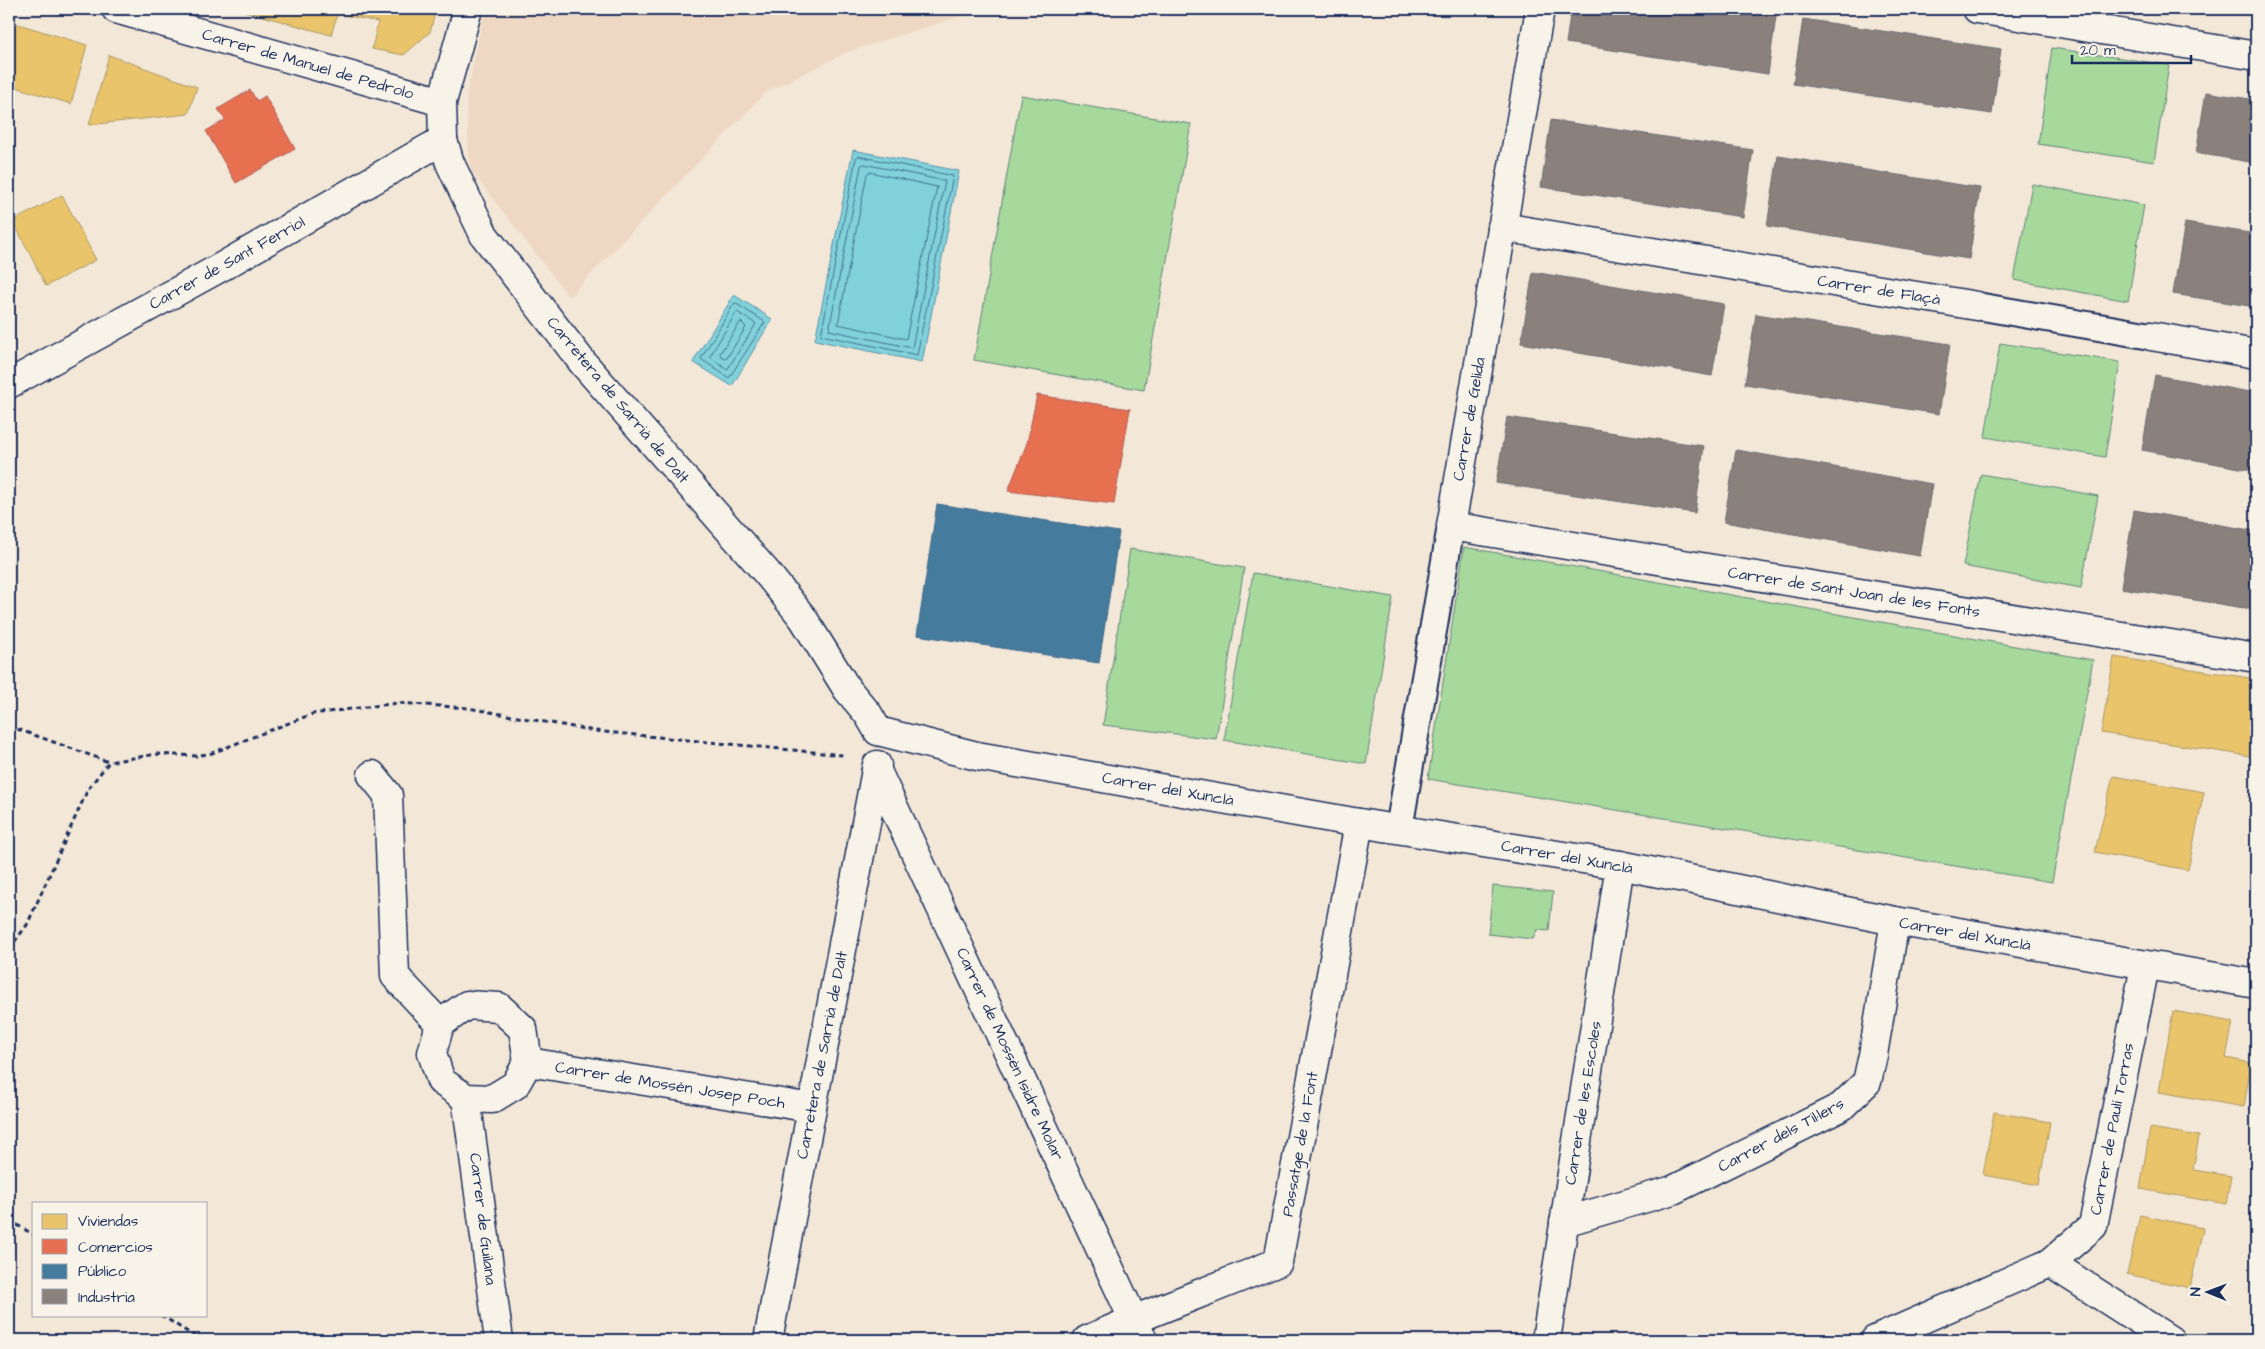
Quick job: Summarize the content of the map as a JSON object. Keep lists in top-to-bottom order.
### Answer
{
  "streets": {
    "street": [
      "Carrer de Manuel de Pedrolo",
      "Carrer de Sant Ferriol",
      "Carrer de Flaçà",
      "Carretera de Sarrià de Dalt",
      "Carrer de Gelida",
      "Carrer de Sant Joan de les Fonts",
      "Carrer del Xunclà",
      "Carrer de Mossèn Isidre Molar",
      "Carrer de Mossèn Josep Poch",
      "Carrer de les Escoles",
      "Carrer de Paulí Torras",
      "Carrer dels Til·lers",
      "Passatge de la Font",
      "Carrer de Guilana"
    ]
  },
  "crossings": [
    ["Carrer de Manuel de Pedrolo", "Carretera de Sarrià de Dalt"],
    ["Carrer de Sant Ferriol", "Carretera de Sarrià de Dalt"],
    ["Carrer de Flaçà", "Carrer de Gelida"],
    ["Carretera de Sarrià de Dalt", "Carrer del Xunclà"],
    ["Carretera de Sarrià de Dalt", "Carrer de Mossèn Isidre Molar"],
    ["Carretera de Sarrià de Dalt", "Carrer de Mossèn Josep Poch"],
    ["Carrer de Gelida", "Carrer de Sant Joan de les Fonts"],
    ["Carrer de Gelida", "Carrer del Xunclà"],
    ["Carrer del Xunclà", "Carrer de les Escoles"],
    ["Carrer del Xunclà", "Carrer de Paulí Torras"],
    ["Carrer del Xunclà", "Carrer dels Til·lers"],
    ["Carrer del Xunclà", "Passatge de la Font"],
    ["Carrer de Mossèn Isidre Molar", "Passatge de la Font"],
    ["Carrer de Mossèn Josep Poch", "Carrer de Guilana"],
    ["Carrer de les Escoles", "Carrer dels Til·lers"]
  ],
  "legend": [
    "Viviendas",
    "Comercios",
    "Público",
    "Industria"
  ],
  "scale_bar": "20 m",
  "north": "left"
}
